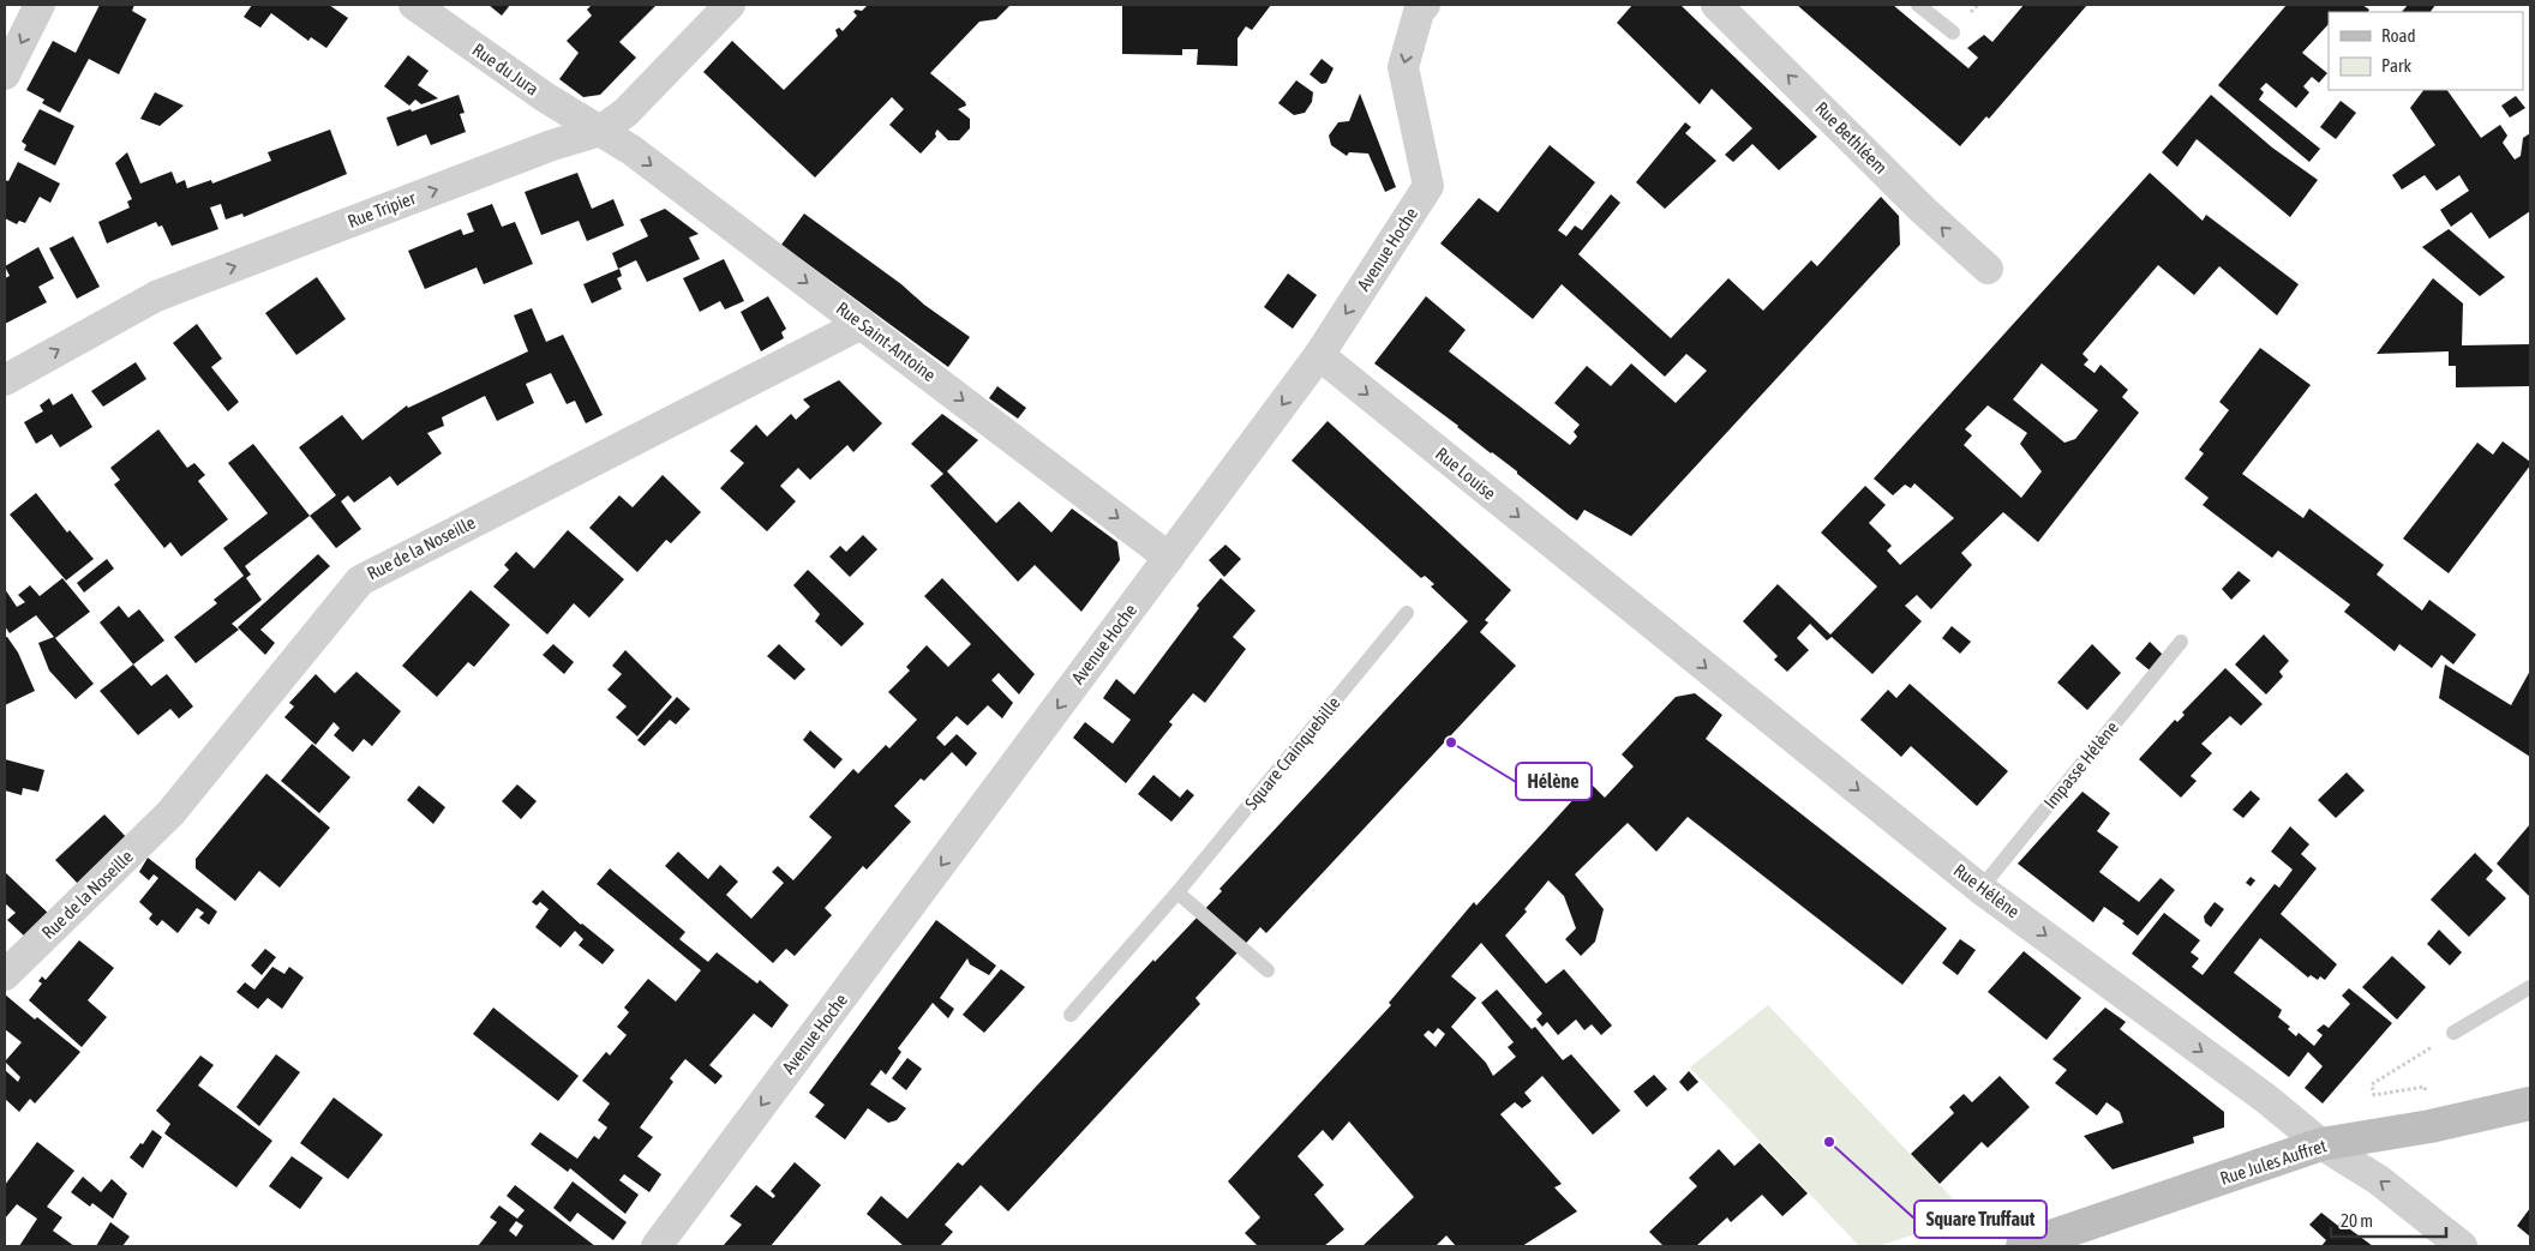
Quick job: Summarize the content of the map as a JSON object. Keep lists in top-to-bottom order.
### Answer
{
  "streets": {
    "street": [
      "Rue du Jura",
      "Rue Bethléem",
      "Rue Tripier",
      "Avenue Hoche",
      "Rue Saint-Antoine",
      "Rue Louise",
      "Rue de la Noseille",
      "Rue Hélène",
      "Rue Jules Auffret"
    ],
    "lane": ["Square Crainquebille", "Impasse Hélène"]
  },
  "crossings": [
    ["Rue du Jura", "Rue Tripier"],
    ["Rue du Jura", "Rue Saint-Antoine"],
    ["Rue Tripier", "Rue Saint-Antoine"],
    ["Avenue Hoche", "Rue Saint-Antoine"],
    ["Avenue Hoche", "Rue Louise"],
    ["Rue Saint-Antoine", "Rue de la Noseille"],
    ["Rue Louise", "Rue Hélène"],
    ["Impasse Hélène", "Rue Hélène"],
    ["Rue Hélène", "Rue Jules Auffret"]
  ],
  "one_way": [
    "Rue Bethléem",
    "Rue Tripier",
    "Avenue Hoche",
    "Rue Saint-Antoine",
    "Rue Louise"
  ],
  "places": ["Hélène", "Square Truffaut"],
  "legend": ["Road", "Park"],
  "scale_bar": "20 m"
}
